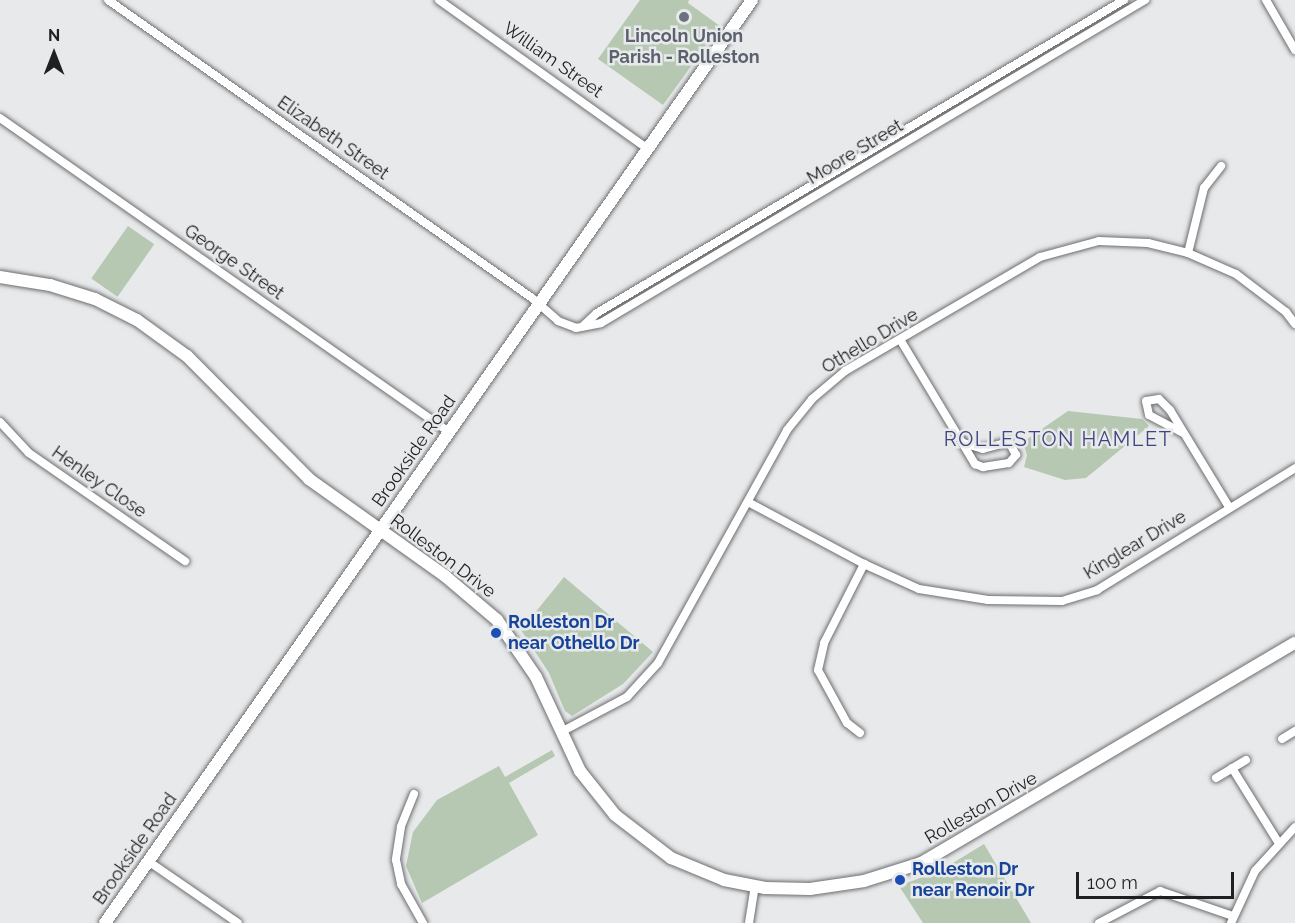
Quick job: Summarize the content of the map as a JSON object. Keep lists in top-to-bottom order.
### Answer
{
  "streets": {
    "main road": ["Brookside Road", "Rolleston Drive"],
    "street": [
      "William Street",
      "Elizabeth Street",
      "Moore Street",
      "George Street",
      "Othello Drive",
      "Henley Close",
      "Kinglear Drive"
    ]
  },
  "crossings": [
    ["William Street", "Brookside Road"],
    ["Elizabeth Street", "Brookside Road"],
    ["George Street", "Brookside Road"],
    ["Othello Drive", "Kinglear Drive"],
    ["Othello Drive", "Rolleston Drive"],
    ["Brookside Road", "Rolleston Drive"]
  ],
  "districts": ["ROLLESTON HAMLET"],
  "places": ["Lincoln Union Parish - Rolleston", "Rolleston Dr near Othello Dr", "Rolleston Dr near Renoir Dr"],
  "scale_bar": "100 m",
  "north": "top"
}
